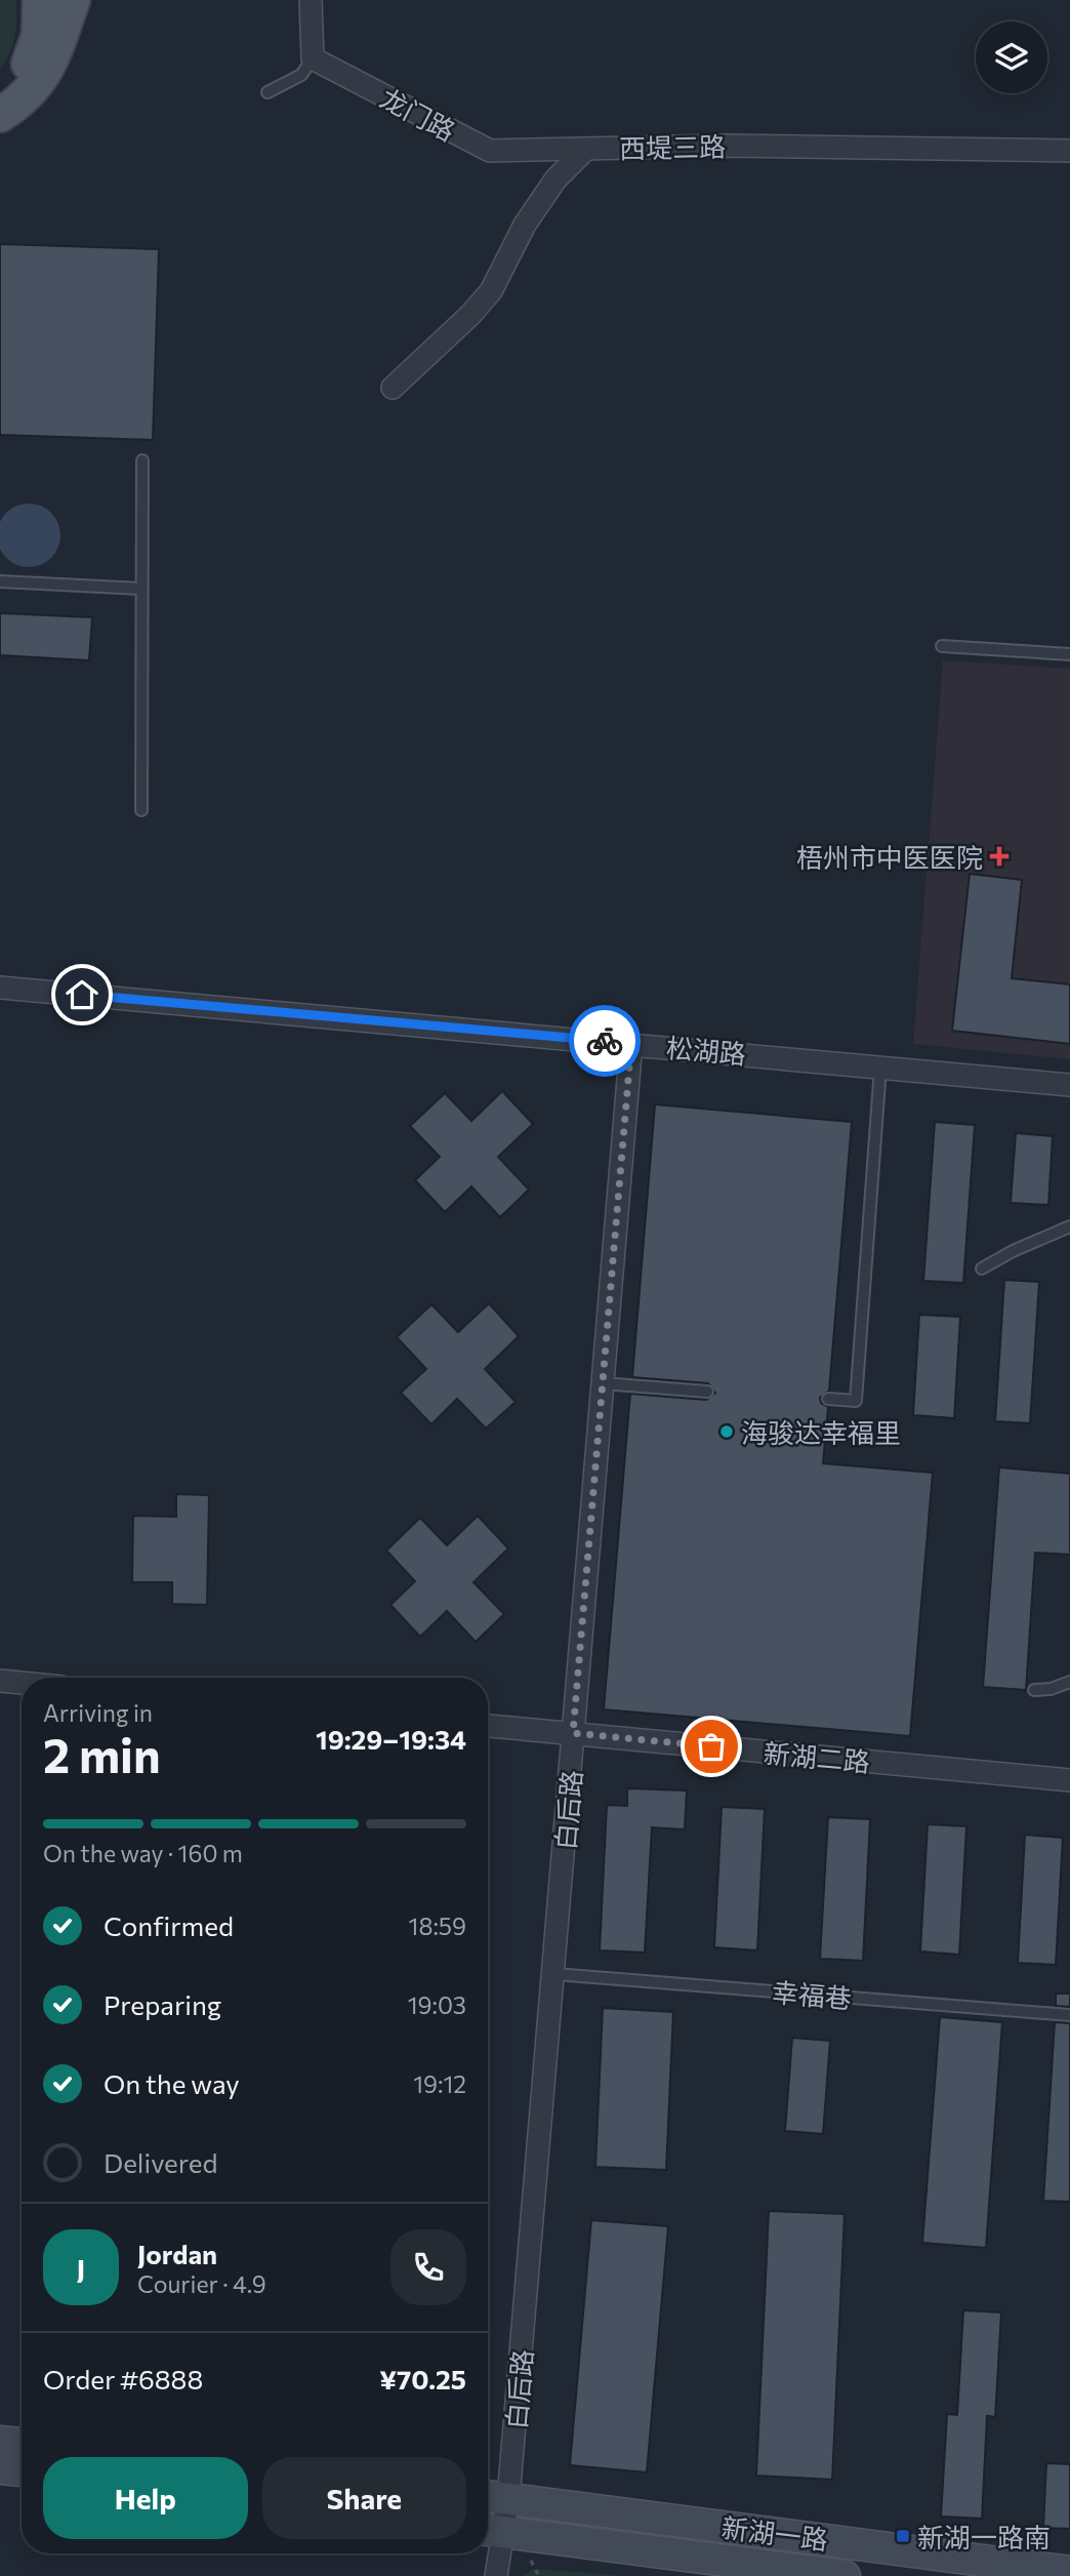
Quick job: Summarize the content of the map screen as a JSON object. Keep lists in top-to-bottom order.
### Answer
{
  "streets": {
    "street": [
      "龙门路",
      "西堤三路",
      "松湖路",
      "新湖二路",
      "白后路",
      "新湖一路"
    ],
    "lane": ["幸福巷"]
  },
  "crossings": [
    ["龙门路", "西堤三路"],
    ["松湖路", "白后路"],
    ["新湖二路", "白后路"],
    ["白后路", "幸福巷"],
    ["白后路", "新湖一路"]
  ],
  "places": {
    "health": ["梧州市中医医院"],
    "other": ["海骏达幸福里"],
    "transit": ["新湖一路南"]
  },
  "page": {
    "heading": ["2 min", "Arriving in", "19:29–19:34"],
    "panel": [
      "Jordan",
      "Courier · 4.9",
      "Order #6888",
      "¥70.25"
    ],
    "bar": "On the way · 160 m",
    "list": [
      ["Confirmed", "18:59"],
      ["Preparing", "19:03"],
      ["On the way", "19:12"],
      "Delivered"
    ],
    "round": "J",
    "buttons": ["Help", "Share"]
  }
}
